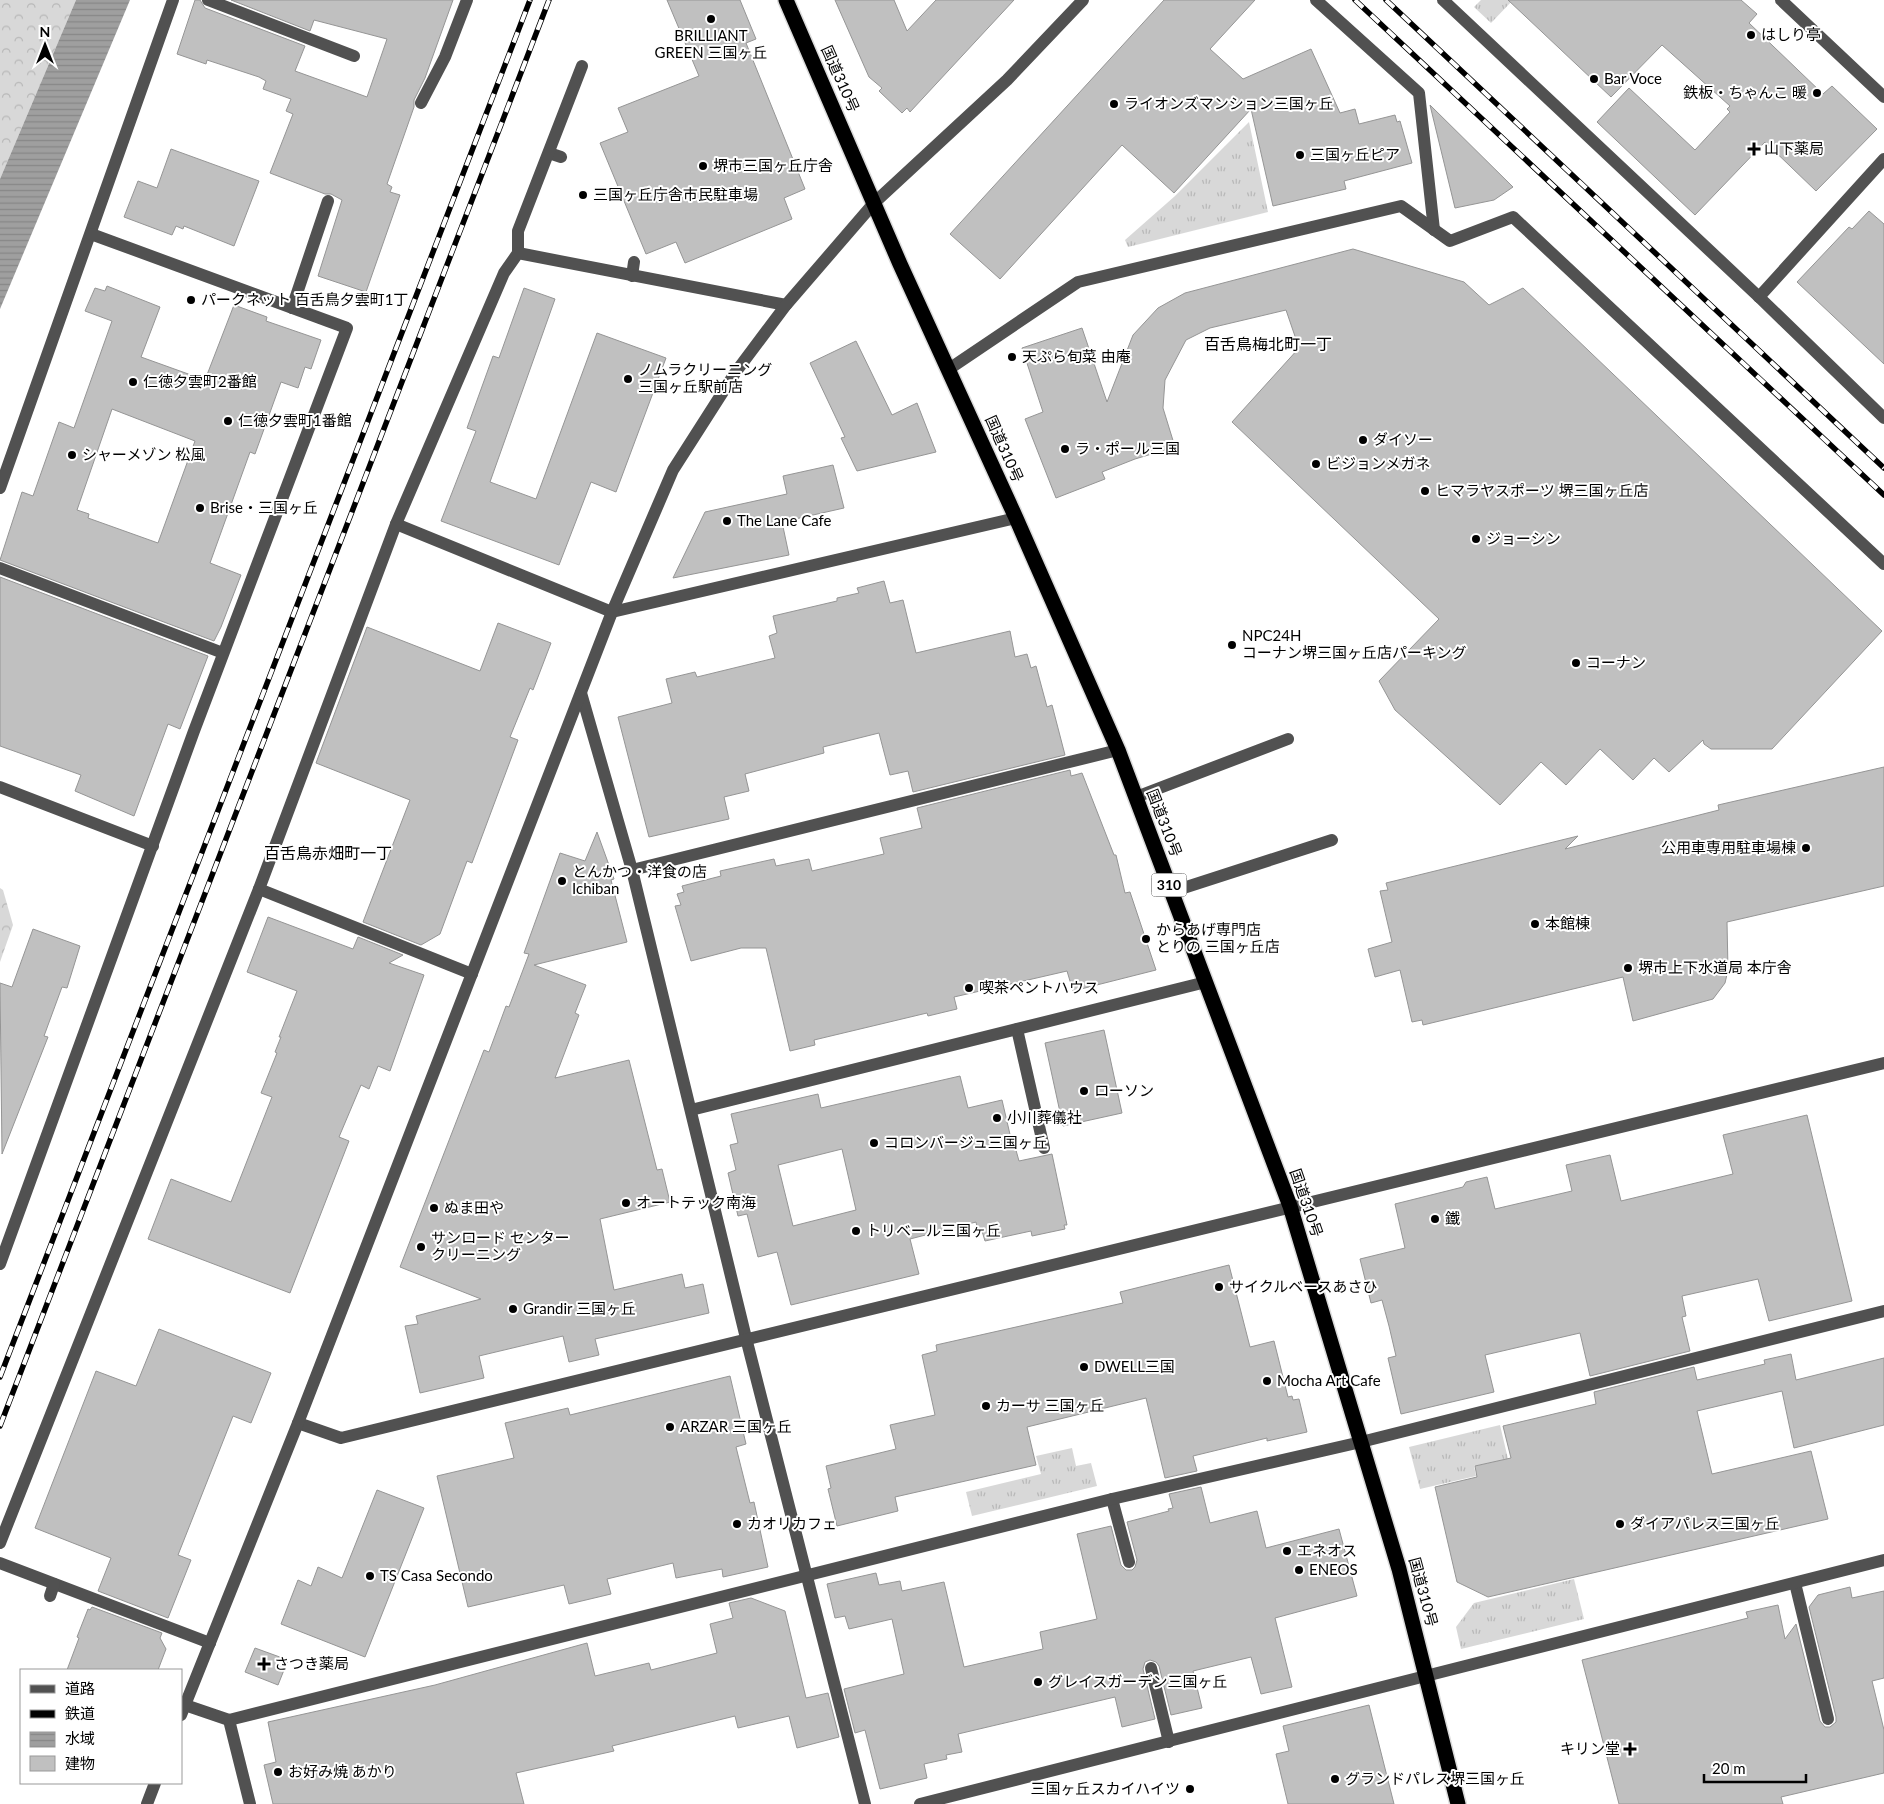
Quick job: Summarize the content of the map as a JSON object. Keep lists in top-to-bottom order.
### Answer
{
  "streets": {
    "highway": ["国道310号", "310"]
  },
  "districts": ["百舌鳥梅北町一丁", "百舌鳥赤畑町一丁"],
  "places": {
    "other": [
      "BRILLIANT GREEN 三国ヶ丘",
      "はしり亭",
      "Bar Voce",
      "鉄板・ちゃんこ 暖",
      "ライオンズマンション三国ヶ丘",
      "三国ヶ丘ピア",
      "堺市三国ヶ丘庁舎",
      "三国ヶ丘庁舎市民駐車場",
      "パークネット 百舌鳥夕雲町1丁",
      "天ぷら旬菜 由庵",
      "ノムラクリーニング 三国ヶ丘駅前店",
      "仁徳夕雲町2番館",
      "仁徳夕雲町1番館",
      "ダイソー",
      "ラ・ポール三国",
      "シャーメゾン 松風",
      "ビジョンメガネ",
      "ヒマラヤスポーツ 堺三国ヶ丘店",
      "Brise・三国ヶ丘",
      "The Lane Cafe",
      "ジョーシン",
      "NPC24H コーナン堺三国ヶ丘店パーキング",
      "コーナン",
      "公用車専用駐車場棟",
      "とんかつ・洋食の店 Ichiban",
      "本館棟",
      "からあげ専門店 とりの 三国ヶ丘店",
      "堺市上下水道局 本庁舎",
      "喫茶ペントハウス",
      "ローソン",
      "小川葬儀社",
      "コロンバージュ三国ヶ丘",
      "オートテック南海",
      "ぬま田や",
      "鐵",
      "トリベール三国ヶ丘",
      "サンロード センター クリーニング",
      "サイクルベースあさひ",
      "Grandir 三国ヶ丘",
      "DWELL三国",
      "Mocha Art Cafe",
      "カーサ 三国ヶ丘",
      "ARZAR 三国ヶ丘",
      "カオリカフェ",
      "ダイアパレス三国ヶ丘",
      "エネオス",
      "ENEOS",
      "TS Casa Secondo",
      "グレイスガーデン三国ヶ丘",
      "お好み焼 あかり",
      "グランドパレス堺三国ヶ丘",
      "三国ヶ丘スカイハイツ"
    ],
    "health": ["山下薬局", "さつき薬局", "キリン堂"]
  },
  "legend": [
    "道路",
    "鉄道",
    "水域",
    "建物"
  ],
  "scale_bar": "20 m",
  "north": "top"
}
